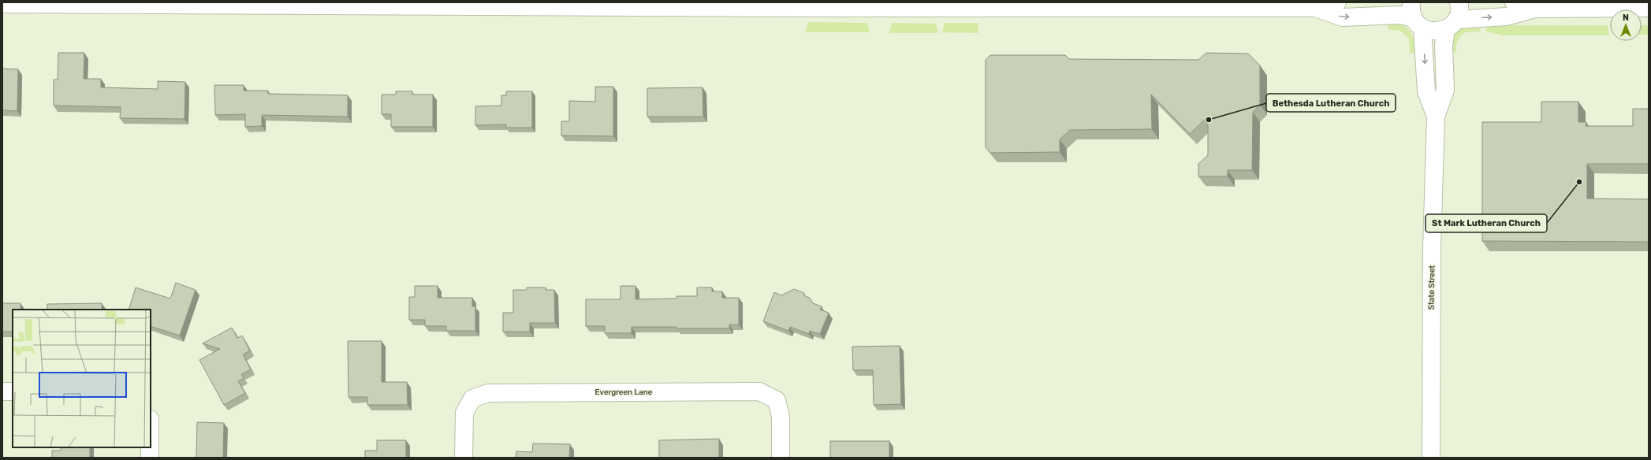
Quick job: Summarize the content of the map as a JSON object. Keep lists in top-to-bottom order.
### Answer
{
  "streets": {
    "street": ["State Street", "Evergreen Lane"]
  },
  "places": ["Bethesda Lutheran Church", "St Mark Lutheran Church"],
  "north": "top"
}
